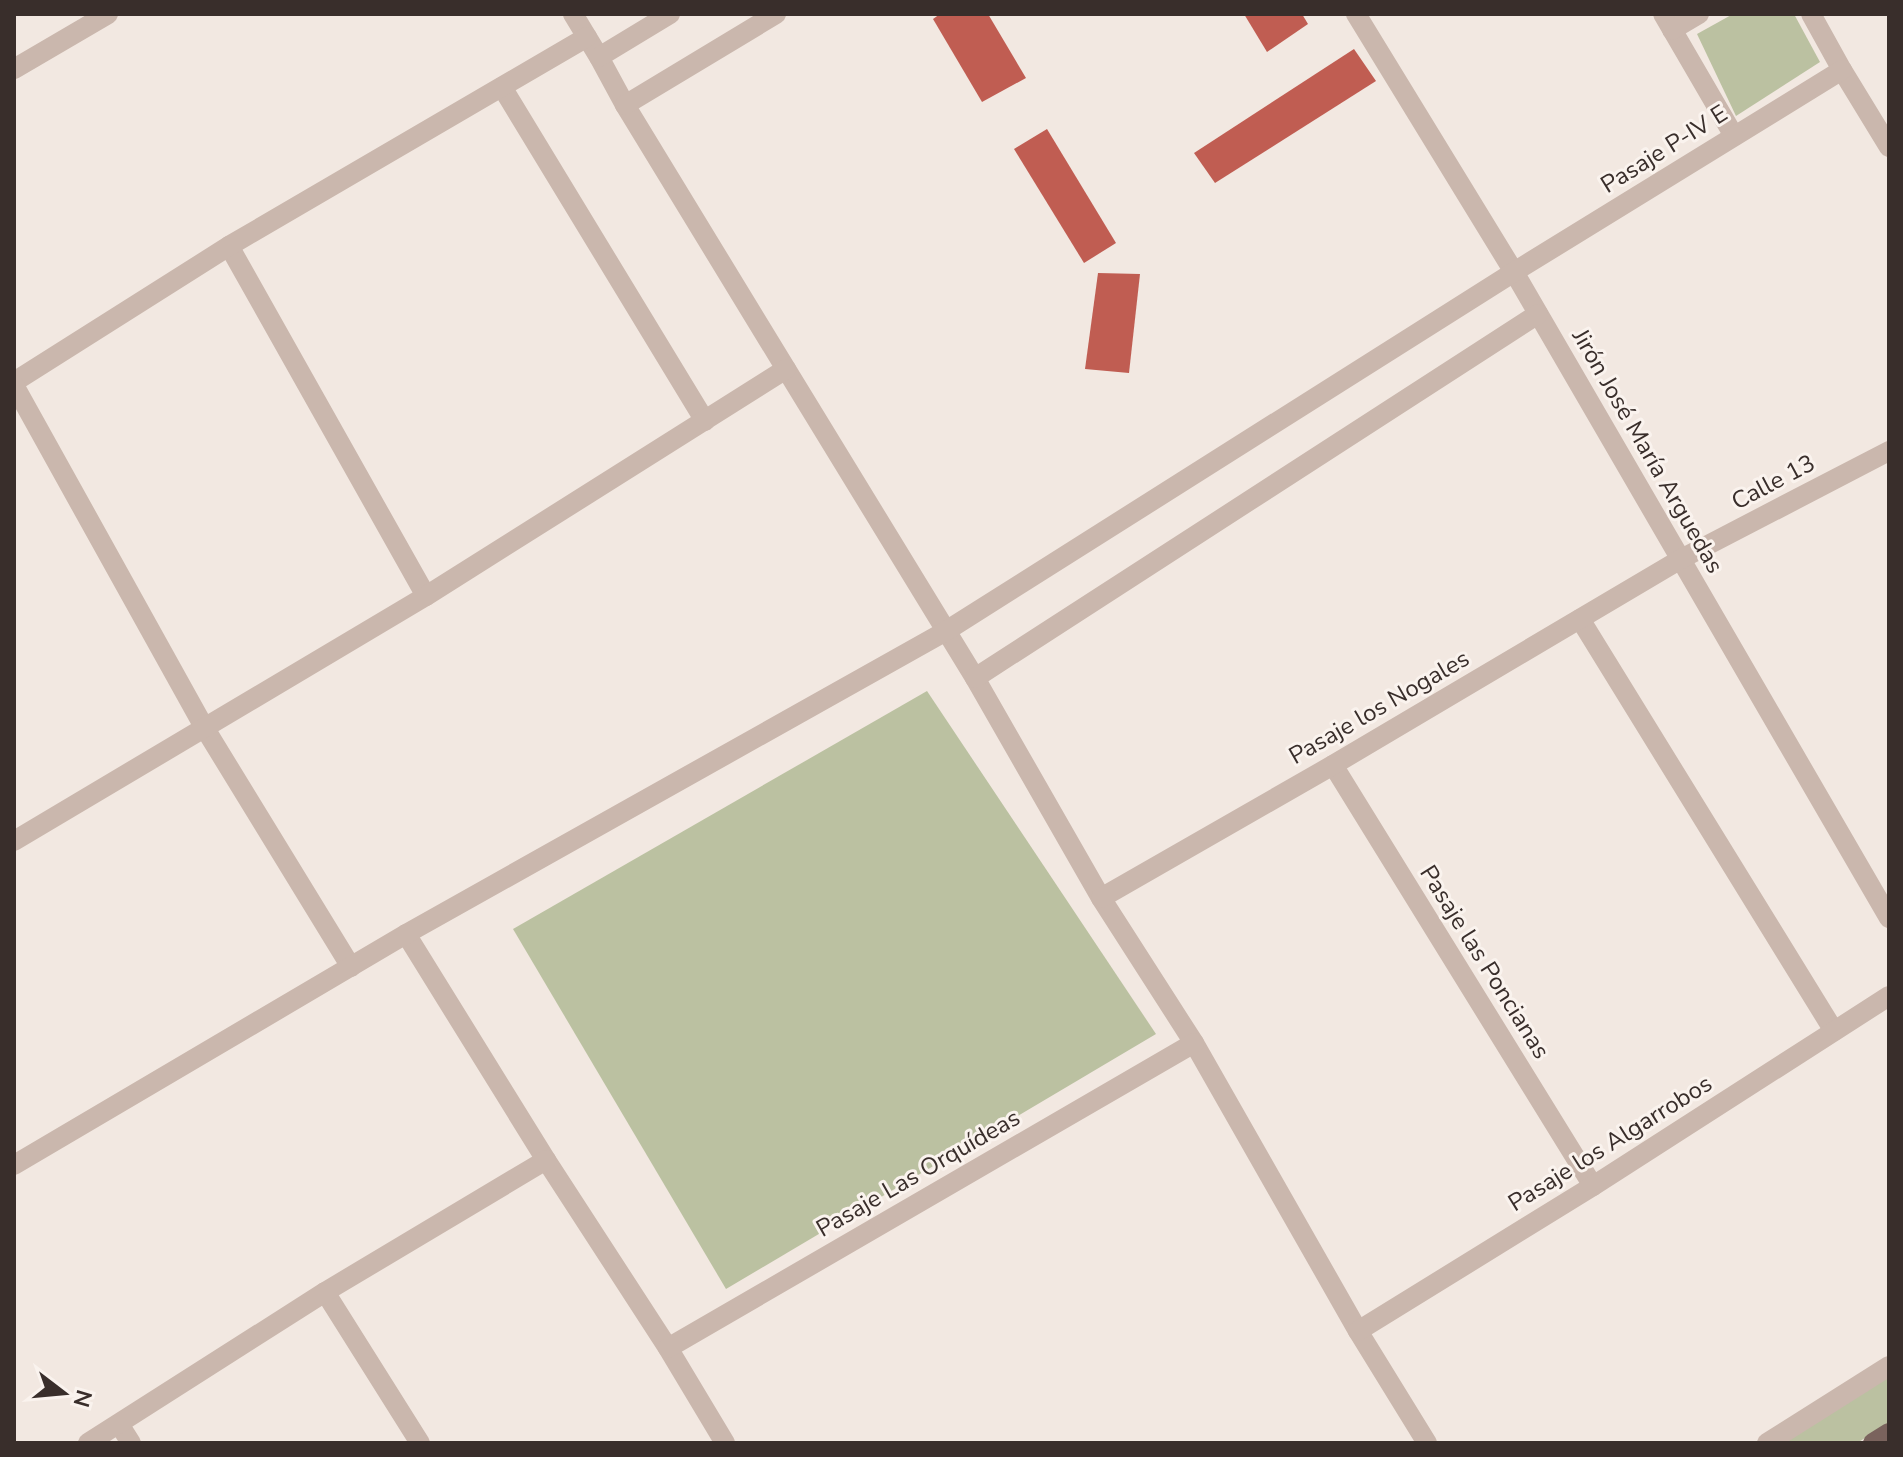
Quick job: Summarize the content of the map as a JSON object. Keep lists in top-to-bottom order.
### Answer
{
  "streets": {
    "street": [
      "Pasaje P-IV E",
      "Jirón José María Arguedas",
      "Calle 13",
      "Pasaje los Nogales",
      "Pasaje las Poncianas",
      "Pasaje los Algarrobos",
      "Pasaje Las Orquídeas"
    ]
  },
  "crossings": [
    ["Pasaje P-IV E", "Jirón José María Arguedas"],
    ["Jirón José María Arguedas", "Calle 13"],
    ["Jirón José María Arguedas", "Pasaje los Nogales"],
    ["Calle 13", "Pasaje los Nogales"],
    ["Pasaje los Nogales", "Pasaje las Poncianas"],
    ["Pasaje las Poncianas", "Pasaje los Algarrobos"]
  ],
  "north": "right"
}
